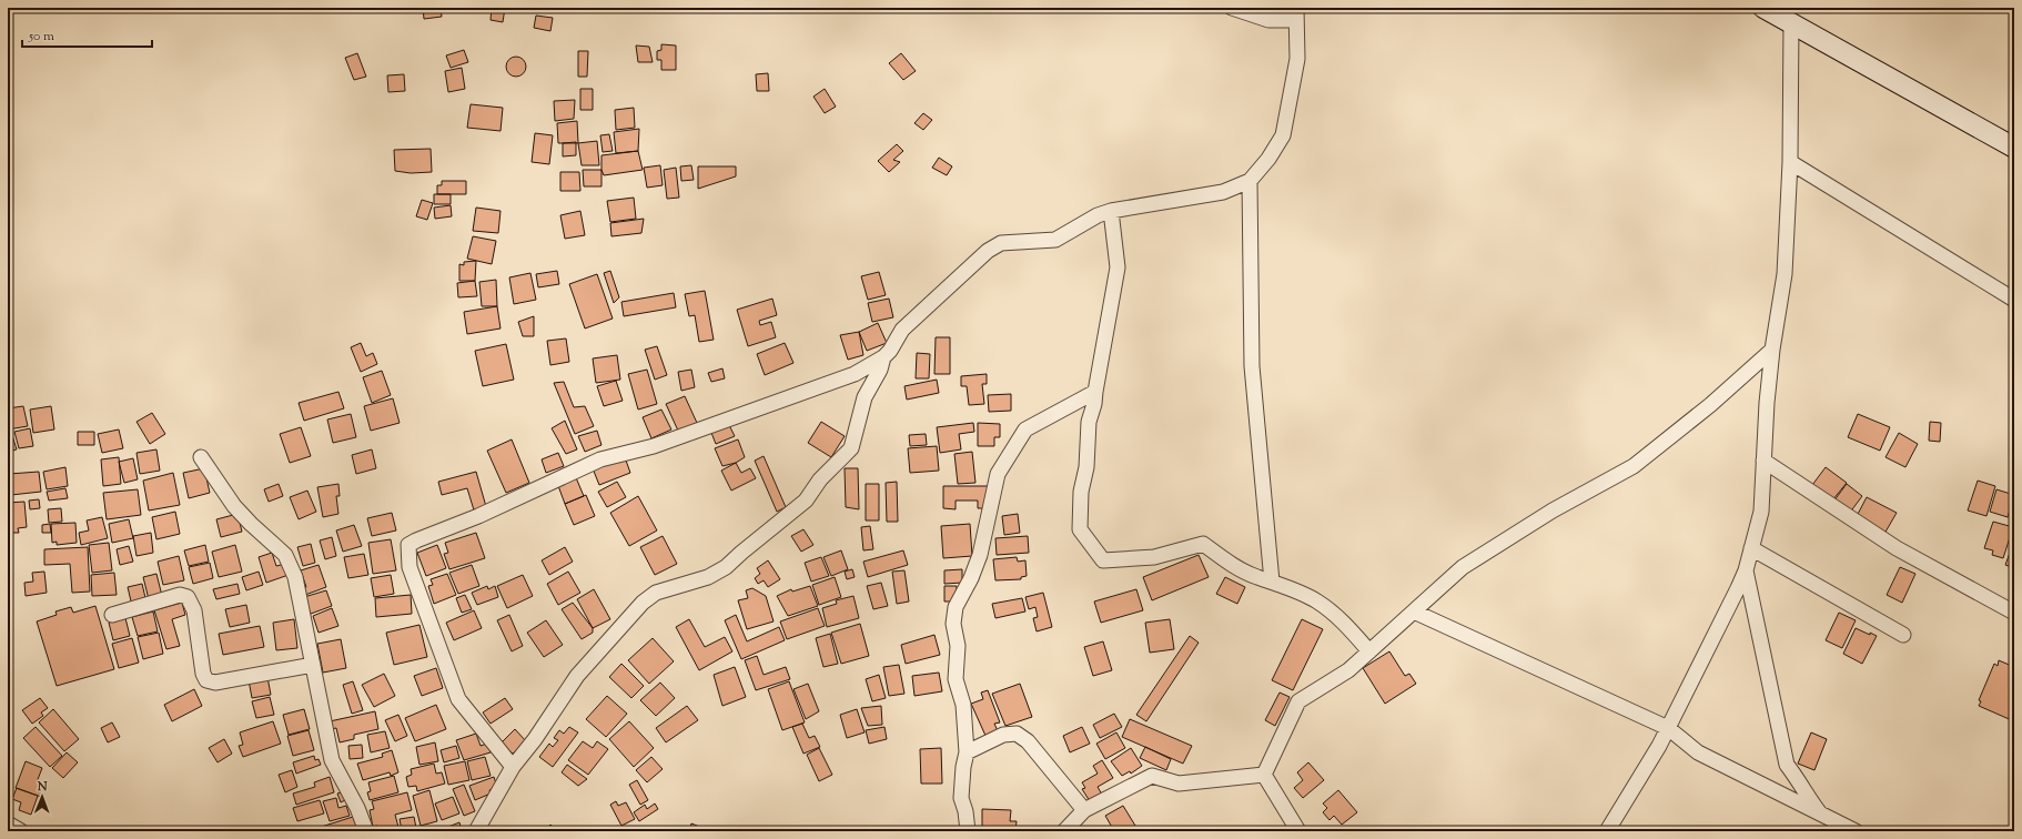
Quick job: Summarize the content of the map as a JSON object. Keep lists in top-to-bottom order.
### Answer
{
  "scale_bar": "50 m",
  "north": "top"
}
